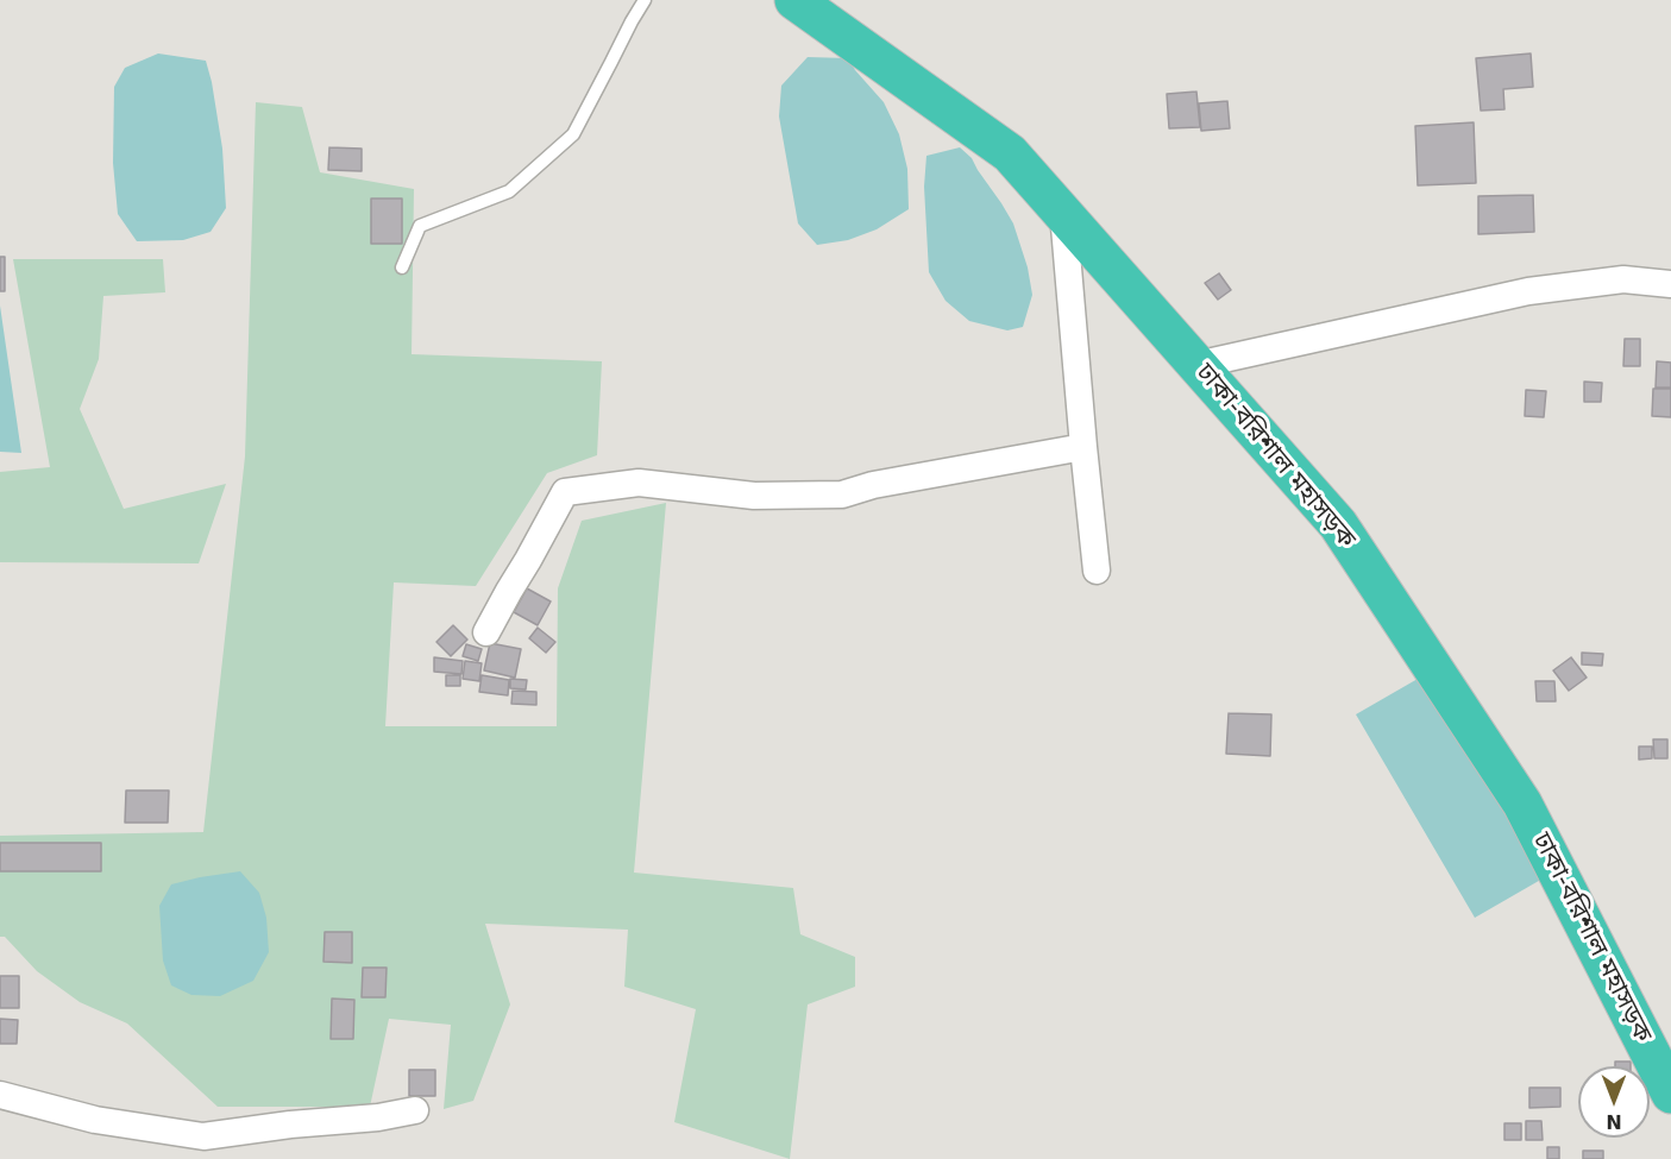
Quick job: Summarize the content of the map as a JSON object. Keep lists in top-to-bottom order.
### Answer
{
  "streets": {
    "highway": ["ঢাকা-বরিশাল মহাসড়ক"]
  },
  "north": "bottom"
}
